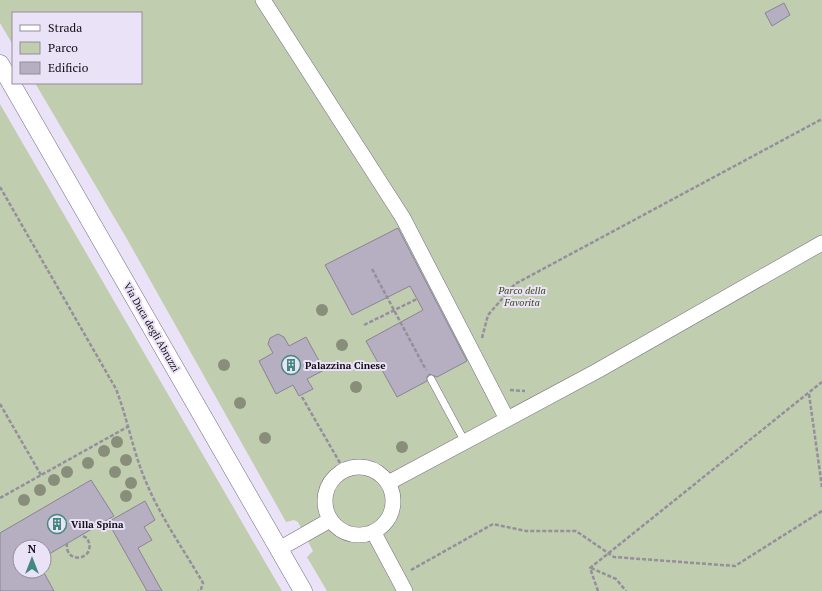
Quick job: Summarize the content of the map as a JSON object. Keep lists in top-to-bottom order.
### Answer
{
  "streets": {
    "street": ["Via Duca degli Abruzzi"]
  },
  "parks": ["Parco della Favorita"],
  "places": {
    "building": ["Palazzina Cinese", "Villa Spina"]
  },
  "legend": ["Strada", "Parco", "Edificio"],
  "north": "top"
}
